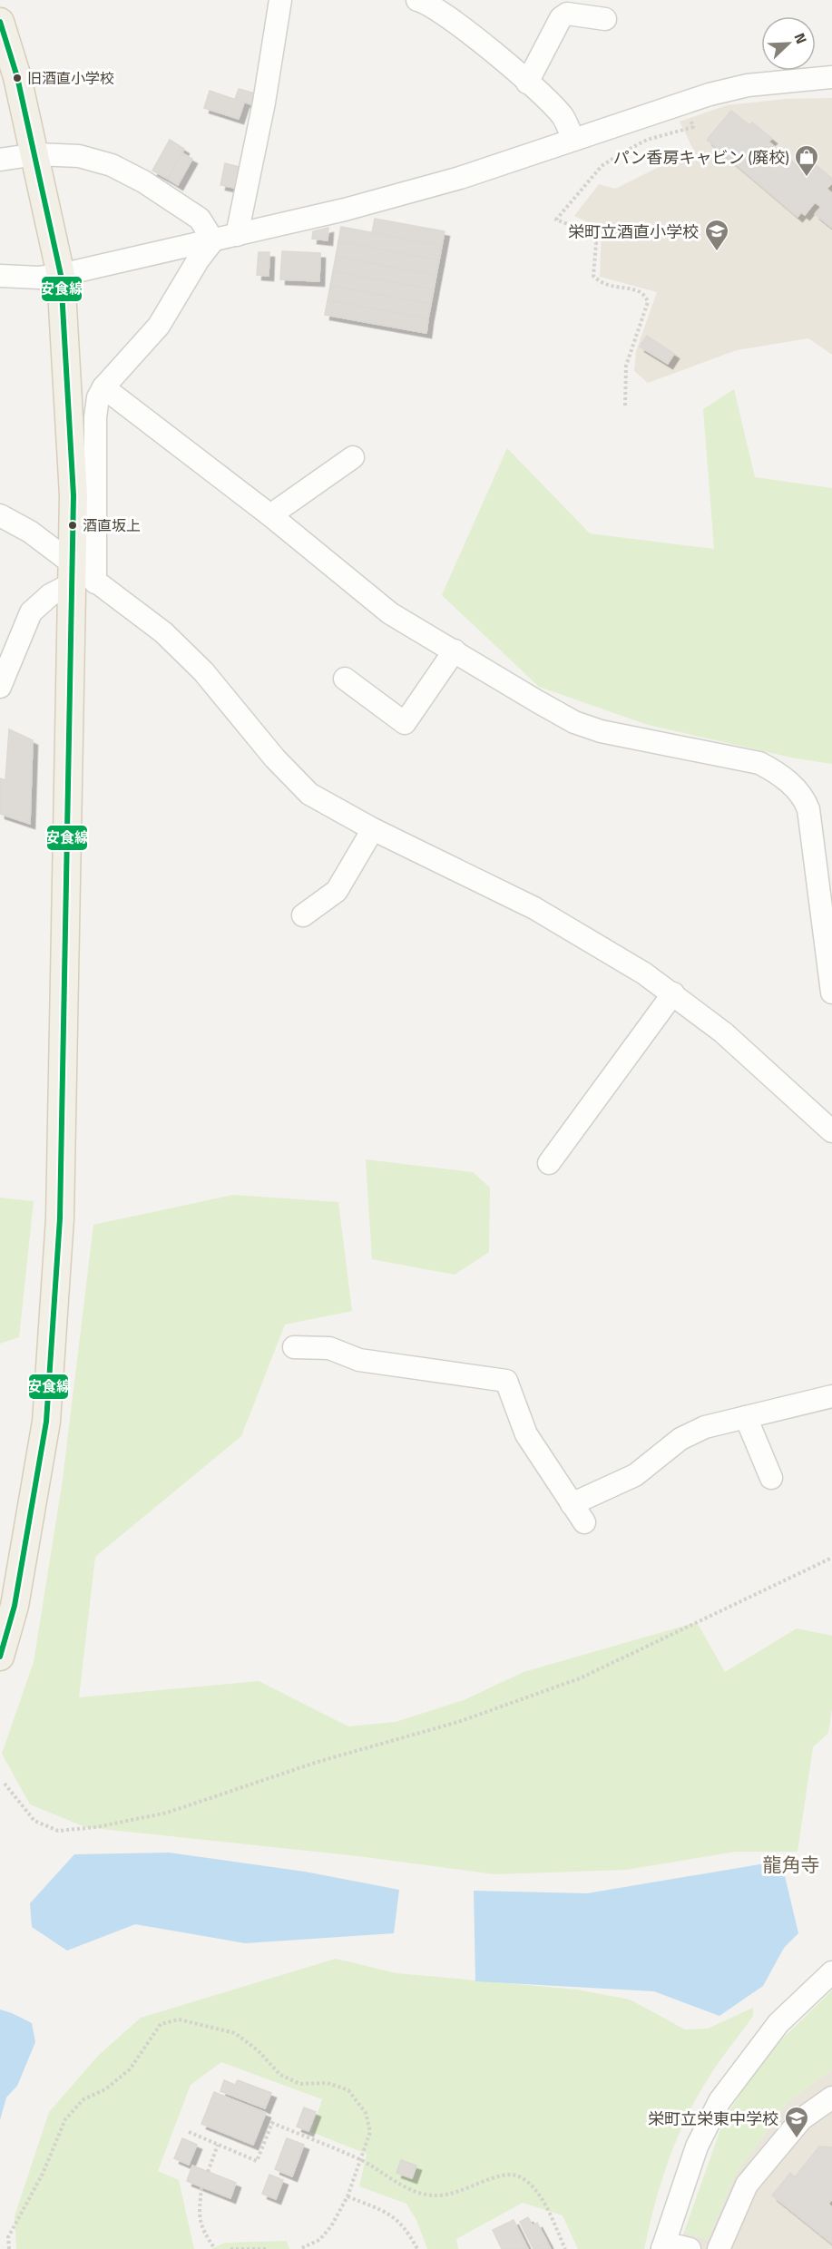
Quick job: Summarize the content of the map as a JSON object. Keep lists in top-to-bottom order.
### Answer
{
  "districts": ["龍角寺"],
  "places": {
    "other": ["旧酒直小学校", "酒直坂上"],
    "shop": ["パン香房キャビン (廃校)"],
    "school or university": ["栄町立酒直小学校", "栄町立栄東中学校"]
  },
  "lines": ["transit line 安食線"],
  "north": "top right"
}
